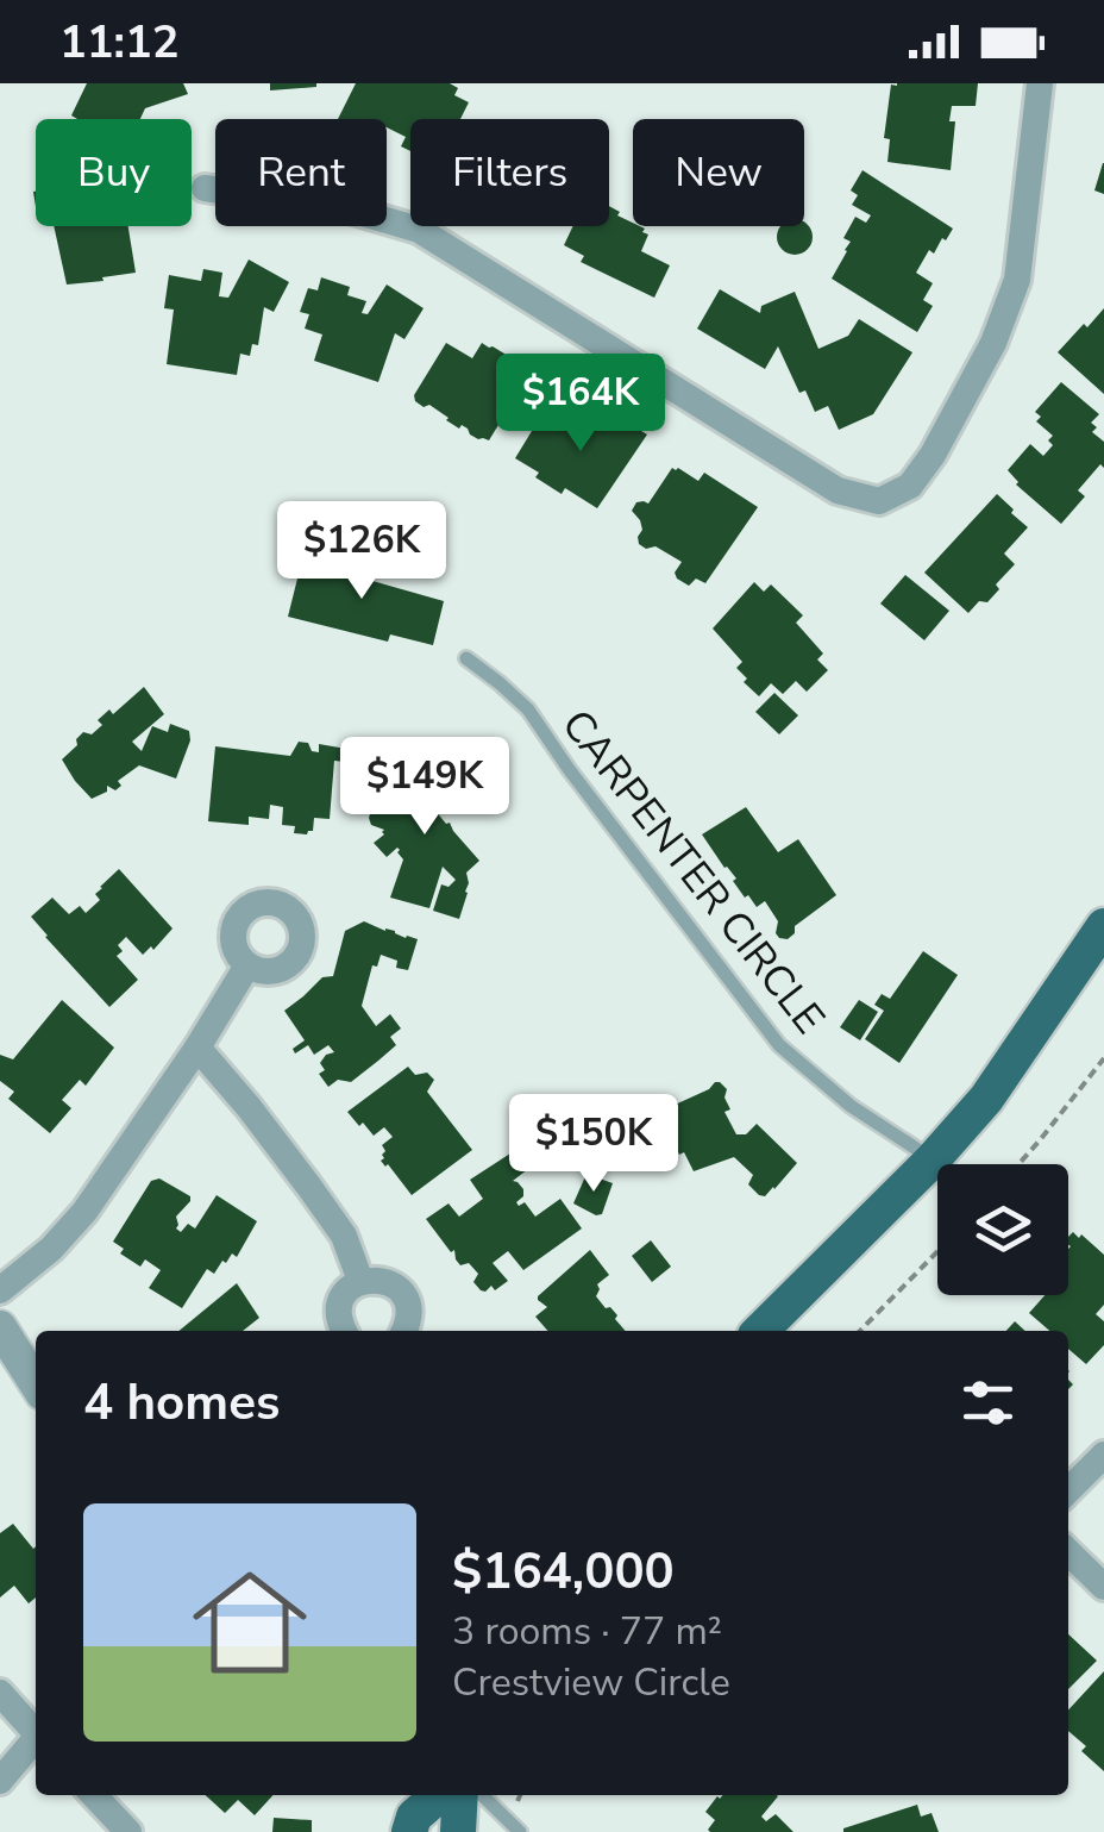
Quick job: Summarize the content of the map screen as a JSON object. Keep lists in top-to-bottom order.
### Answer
{
  "streets": {
    "lane": ["CARPENTER CIRCLE"]
  },
  "page": {
    "status": "11:12",
    "chip": [
      "Buy",
      "Rent",
      "Filters",
      "New"
    ],
    "price": [
      "$164K",
      "$126K",
      "$149K",
      "$150K"
    ],
    "heading": "4 homes",
    "list": [
      {
        "name": "$164,000",
        "note": "3 rooms · 77 m² · Crestview Circle"
      }
    ]
  }
}
